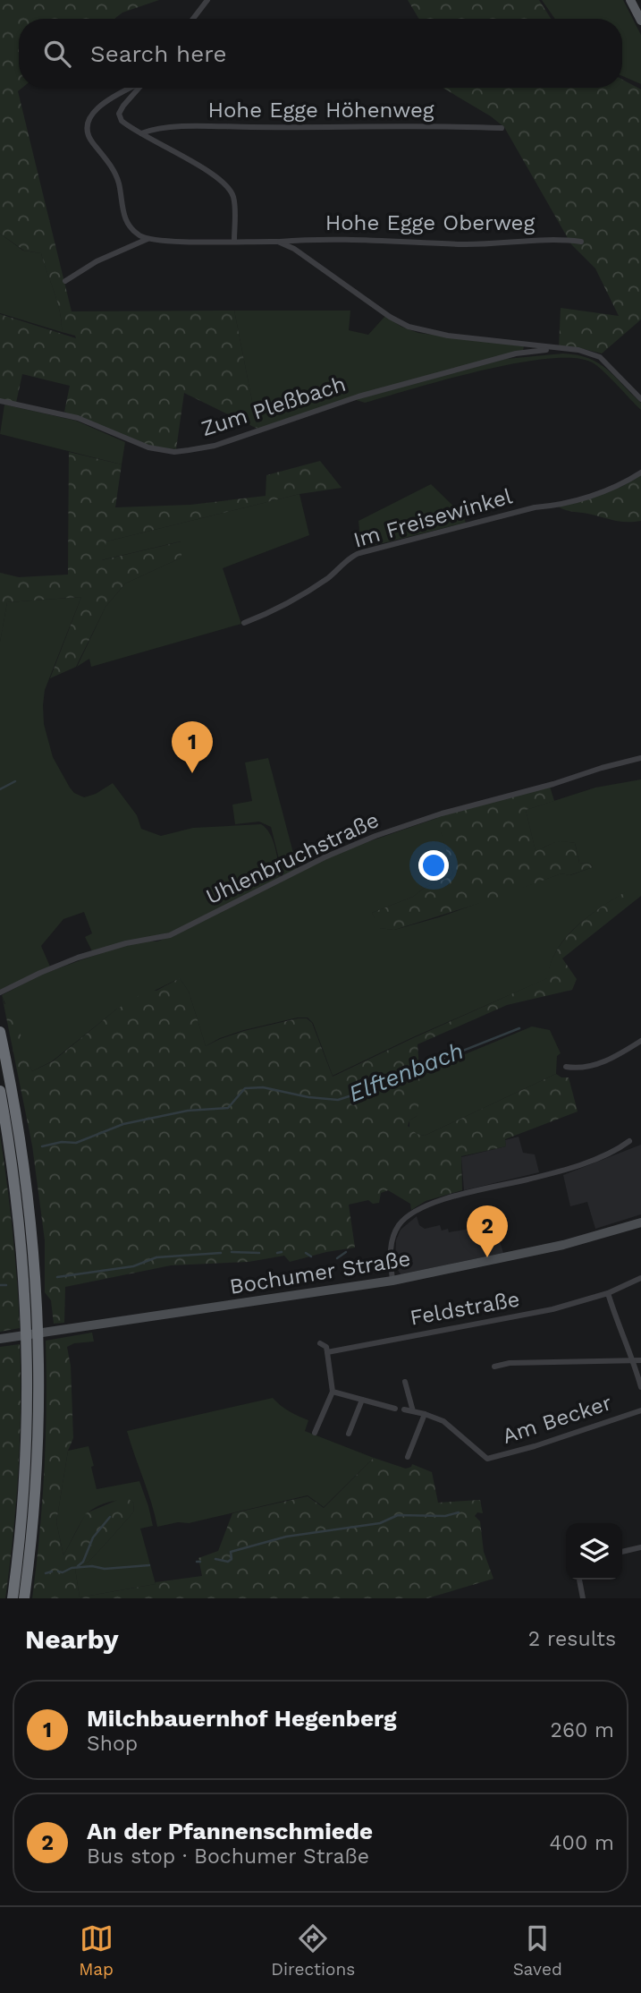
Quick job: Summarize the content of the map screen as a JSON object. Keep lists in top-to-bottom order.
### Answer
{
  "streets": {
    "main road": ["Bochumer Straße"],
    "street": [
      "Hohe Egge Höhenweg",
      "Hohe Egge Oberweg",
      "Zum Pleßbach",
      "Im Freisewinkel",
      "Uhlenbruchstraße",
      "Feldstraße",
      "Am Becker"
    ]
  },
  "water": ["Elftenbach"],
  "page": {
    "search": "Search here",
    "pins": ["1", "2"],
    "heading": ["Nearby", "2 results"],
    "list": [
      {
        "mark": "1",
        "name": "Milchbauernhof Hegenberg",
        "note": "Shop",
        "value": "260 m"
      },
      {
        "mark": "2",
        "name": "An der Pfannenschmiede",
        "note": "Bus stop · Bochumer Straße",
        "value": "400 m"
      }
    ],
    "nav": ["Map", "Directions", "Saved"]
  }
}
